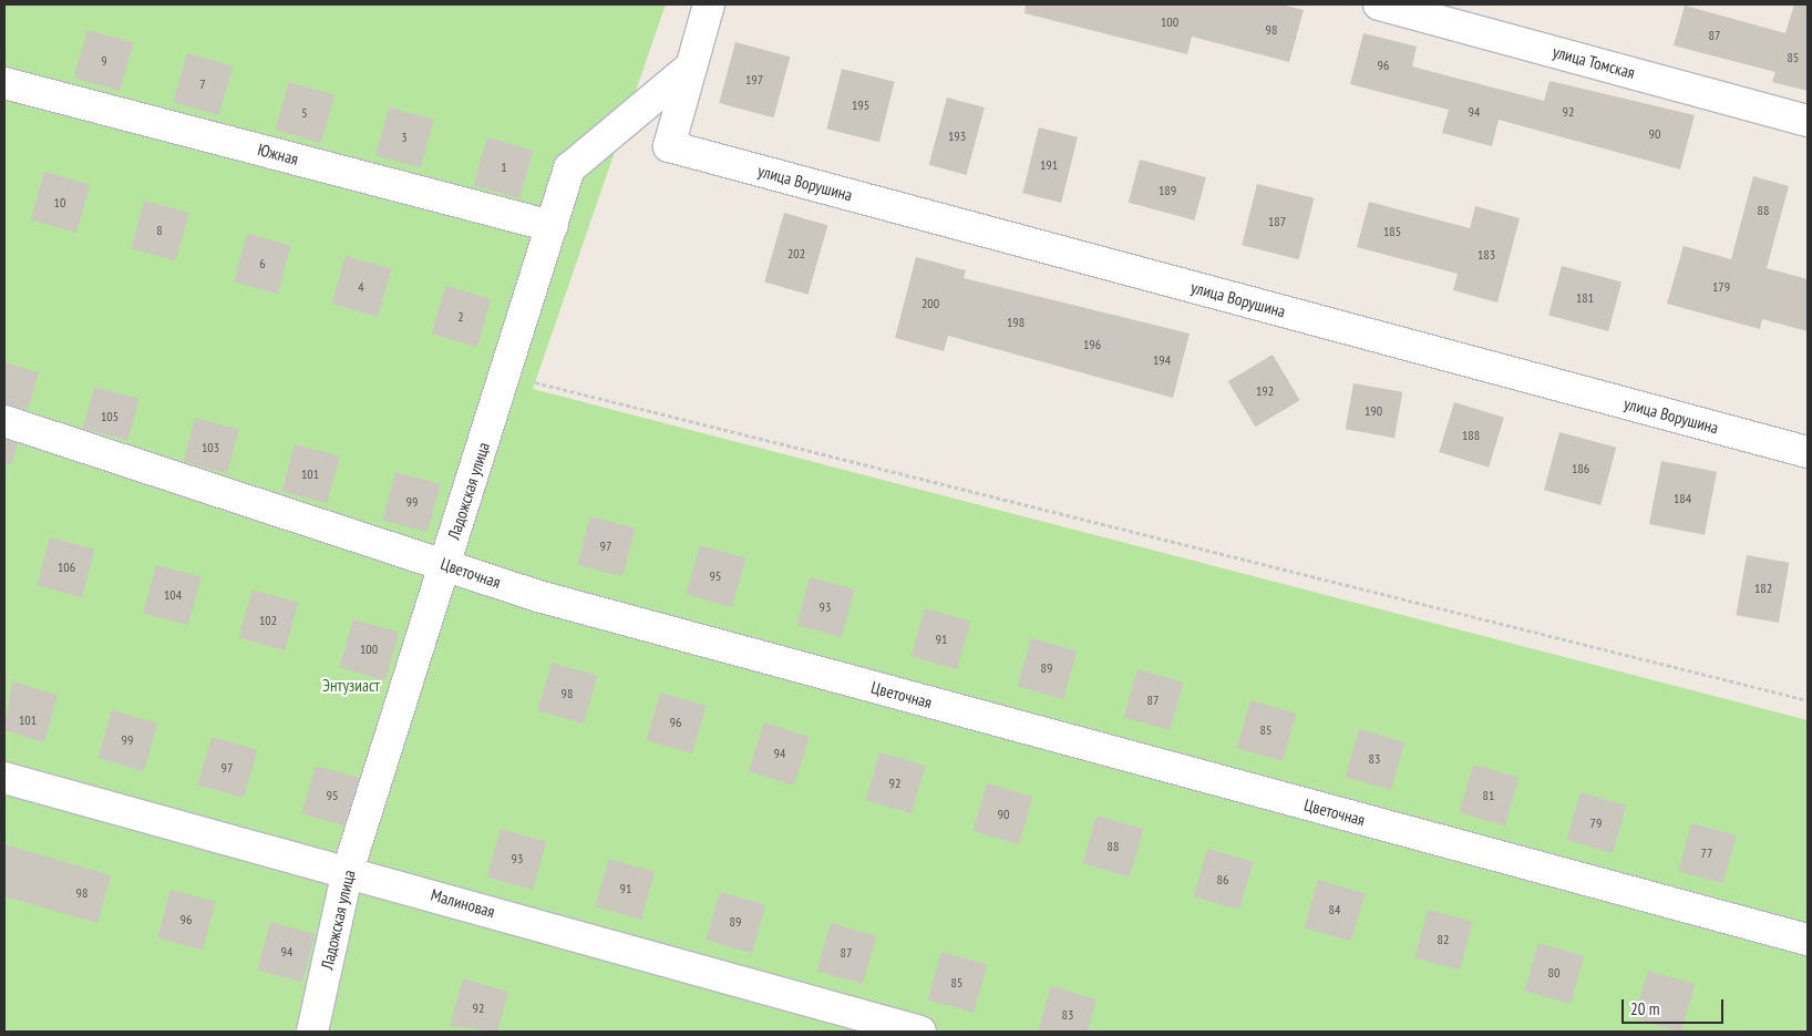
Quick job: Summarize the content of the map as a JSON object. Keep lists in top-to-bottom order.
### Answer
{
  "streets": {
    "street": [
      "улица Томская",
      "Южная",
      "улица Ворушина",
      "Ладожская улица",
      "Цветочная",
      "Малиновая"
    ]
  },
  "crossings": [
    ["Южная", "Ладожская улица"],
    ["улица Ворушина", "Ладожская улица"],
    ["Ладожская улица", "Цветочная"],
    ["Ладожская улица", "Малиновая"]
  ],
  "parks": ["Энтузиаст"],
  "house_numbers": [
    "100",
    "98",
    "87",
    "85",
    "9",
    "96",
    "197",
    "7",
    "195",
    "94",
    "92",
    "5",
    "90",
    "193",
    "3",
    "191",
    "1",
    "189",
    "10",
    "88",
    "187",
    "8",
    "185",
    "202",
    "183",
    "6",
    "4",
    "179",
    "181",
    "200",
    "2",
    "198",
    "196",
    "194",
    "192",
    "190",
    "105",
    "188",
    "103",
    "186",
    "101",
    "184",
    "99",
    "97",
    "106",
    "95",
    "182",
    "104",
    "93",
    "102",
    "91",
    "100",
    "89",
    "98",
    "87",
    "101",
    "96",
    "85",
    "99",
    "94",
    "83",
    "97",
    "92",
    "95",
    "81",
    "90",
    "79",
    "88",
    "77",
    "93",
    "86",
    "91",
    "98",
    "84",
    "96",
    "89",
    "82",
    "94",
    "87",
    "80",
    "85",
    "92",
    "83"
  ],
  "scale_bar": "20 m"
}
